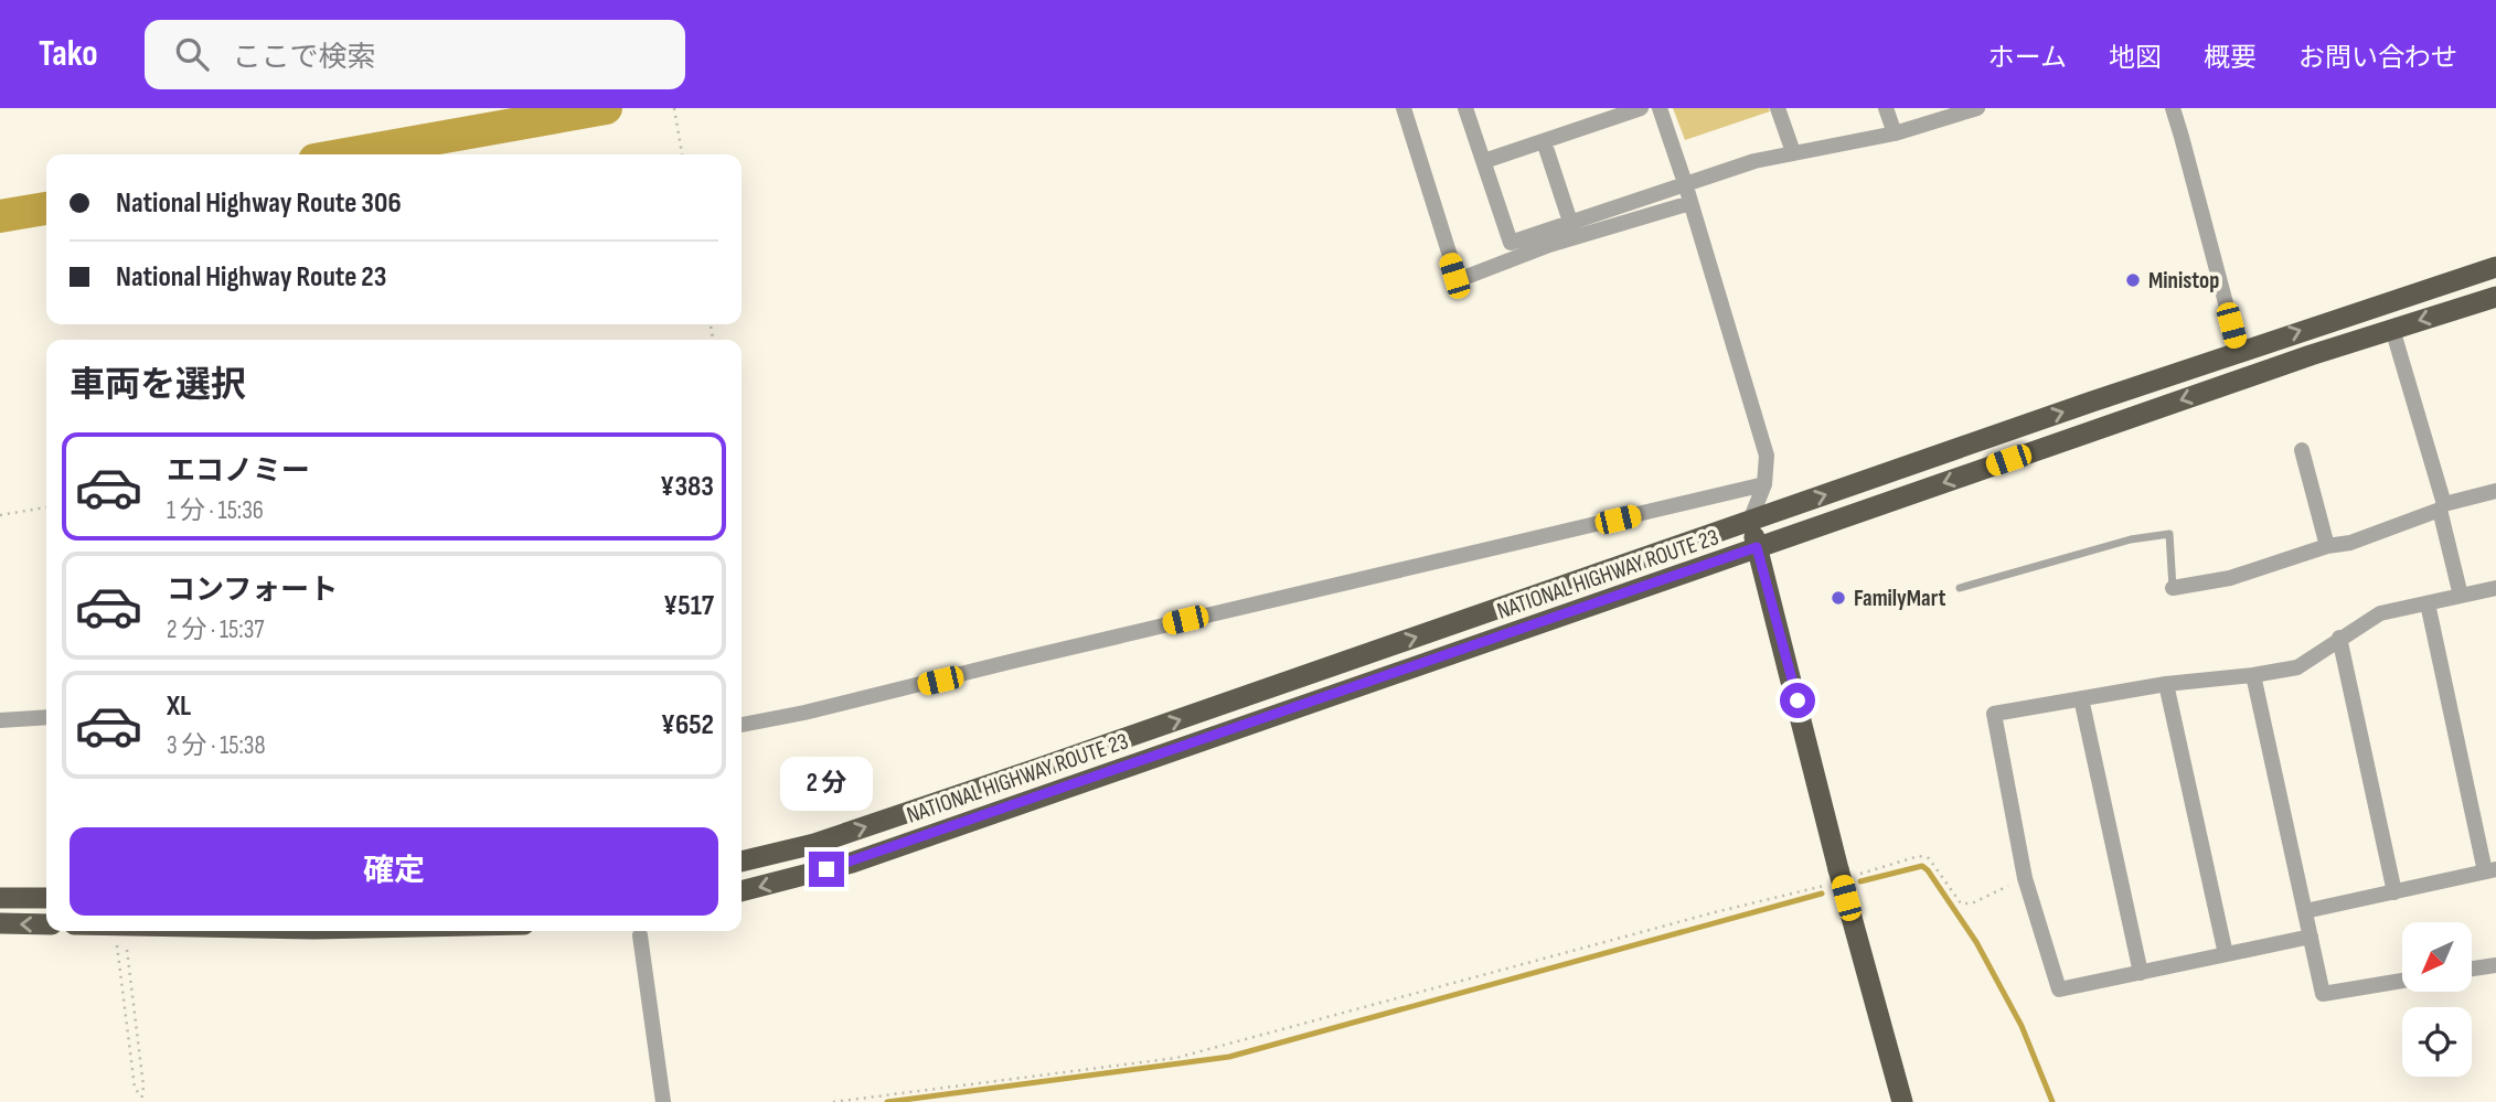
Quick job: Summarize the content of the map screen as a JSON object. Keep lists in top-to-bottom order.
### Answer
{
  "streets": {
    "highway": ["NATIONAL HIGHWAY ROUTE 23"]
  },
  "places": ["Ministop", "FamilyMart"],
  "north": "bottom left",
  "page": {
    "header": "Tako",
    "search": "ここで検索",
    "nav": [
      "ホーム",
      "地図",
      "概要",
      "お問い合わせ"
    ],
    "banner": ["National Highway Route 306", "National Highway Route 23"],
    "heading": "車両を選択",
    "list": [
      {
        "name": "エコノミー",
        "note": "1 分 · 15:36",
        "value": "¥383"
      },
      {
        "name": "コンフォート",
        "note": "2 分 · 15:37",
        "value": "¥517"
      },
      {
        "name": "XL",
        "note": "3 分 · 15:38",
        "value": "¥652"
      }
    ],
    "bubble": "2 分",
    "buttons": "確定"
  }
}
